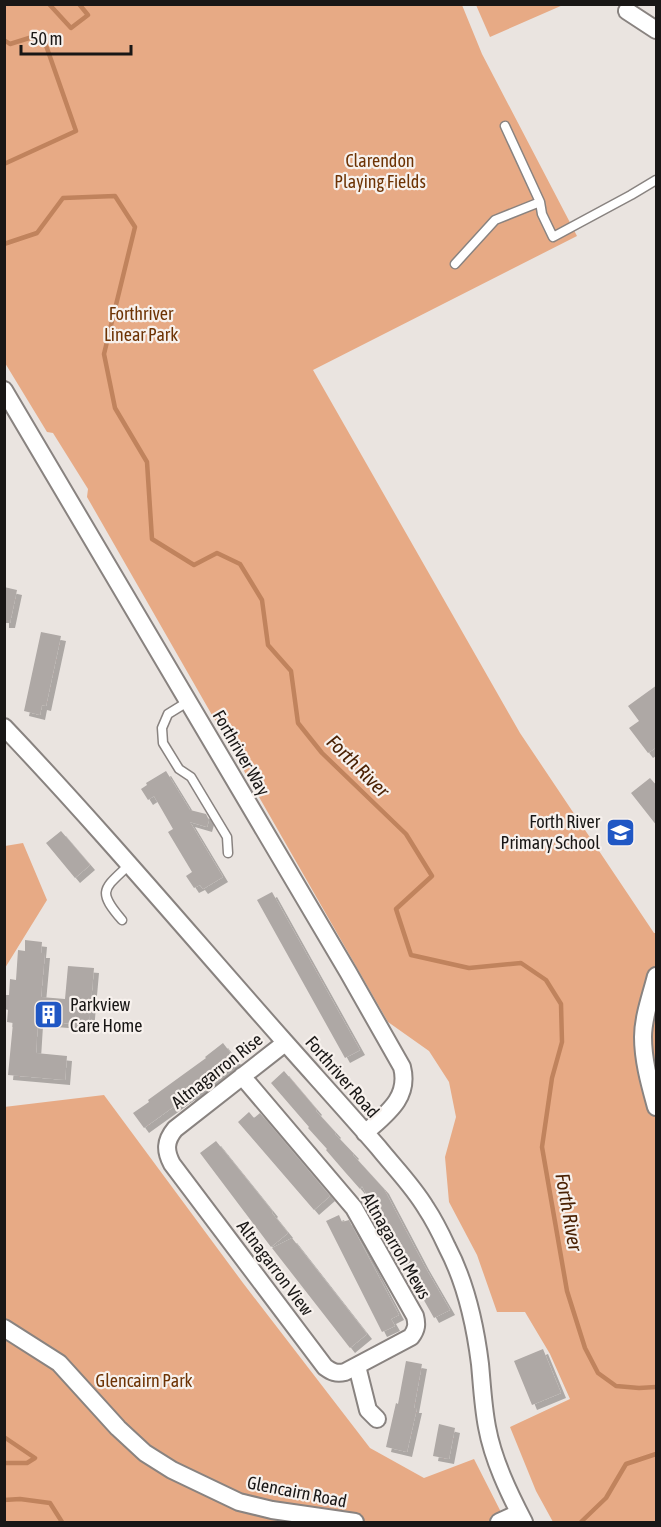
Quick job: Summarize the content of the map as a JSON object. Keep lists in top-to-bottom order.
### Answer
{
  "streets": {
    "street": [
      "Forthriver Way",
      "Altnagarron Rise",
      "Forthriver Road",
      "Altnagarron Mews",
      "Altnagarron View",
      "Glencairn Road"
    ]
  },
  "crossings": [
    ["Forthriver Way", "Forthriver Road"],
    ["Altnagarron Rise", "Forthriver Road"],
    ["Altnagarron Rise", "Altnagarron Mews"],
    ["Altnagarron Rise", "Altnagarron View"],
    ["Altnagarron Mews", "Altnagarron View"]
  ],
  "water": ["Forth River"],
  "parks": ["Clarendon Playing Fields", "Forthriver Linear Park", "Glencairn Park"],
  "places": {
    "school or university": ["Forth River Primary School"],
    "building": ["Parkview Care Home"]
  },
  "scale_bar": "50 m"
}
